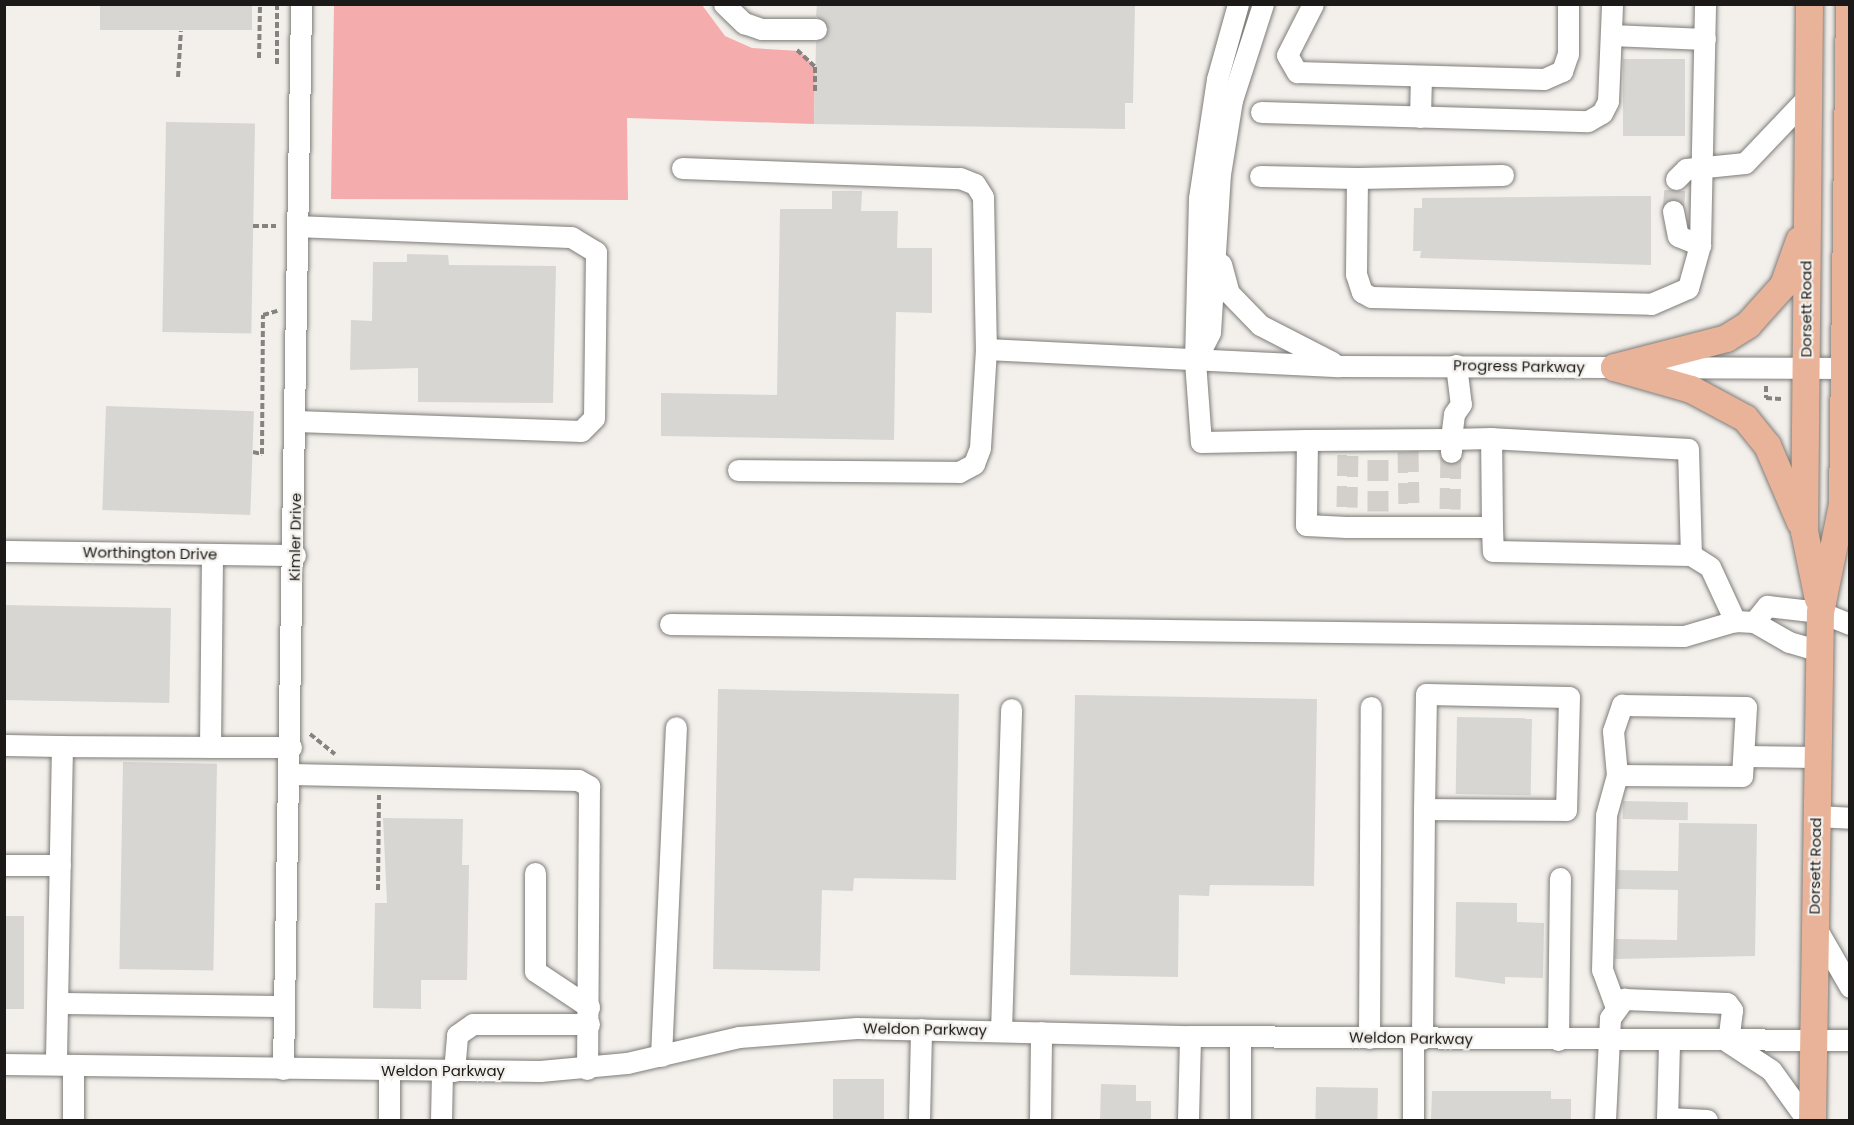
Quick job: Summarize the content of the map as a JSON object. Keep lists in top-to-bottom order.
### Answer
{
  "streets": {
    "main road": ["Dorsett Road"],
    "street": [
      "Progress Parkway",
      "Kimler Drive",
      "Worthington Drive",
      "Weldon Parkway"
    ]
  },
  "crossings": [
    ["Dorsett Road", "Progress Parkway"],
    ["Dorsett Road", "Weldon Parkway"],
    ["Kimler Drive", "Worthington Drive"],
    ["Kimler Drive", "Weldon Parkway"]
  ]
}
